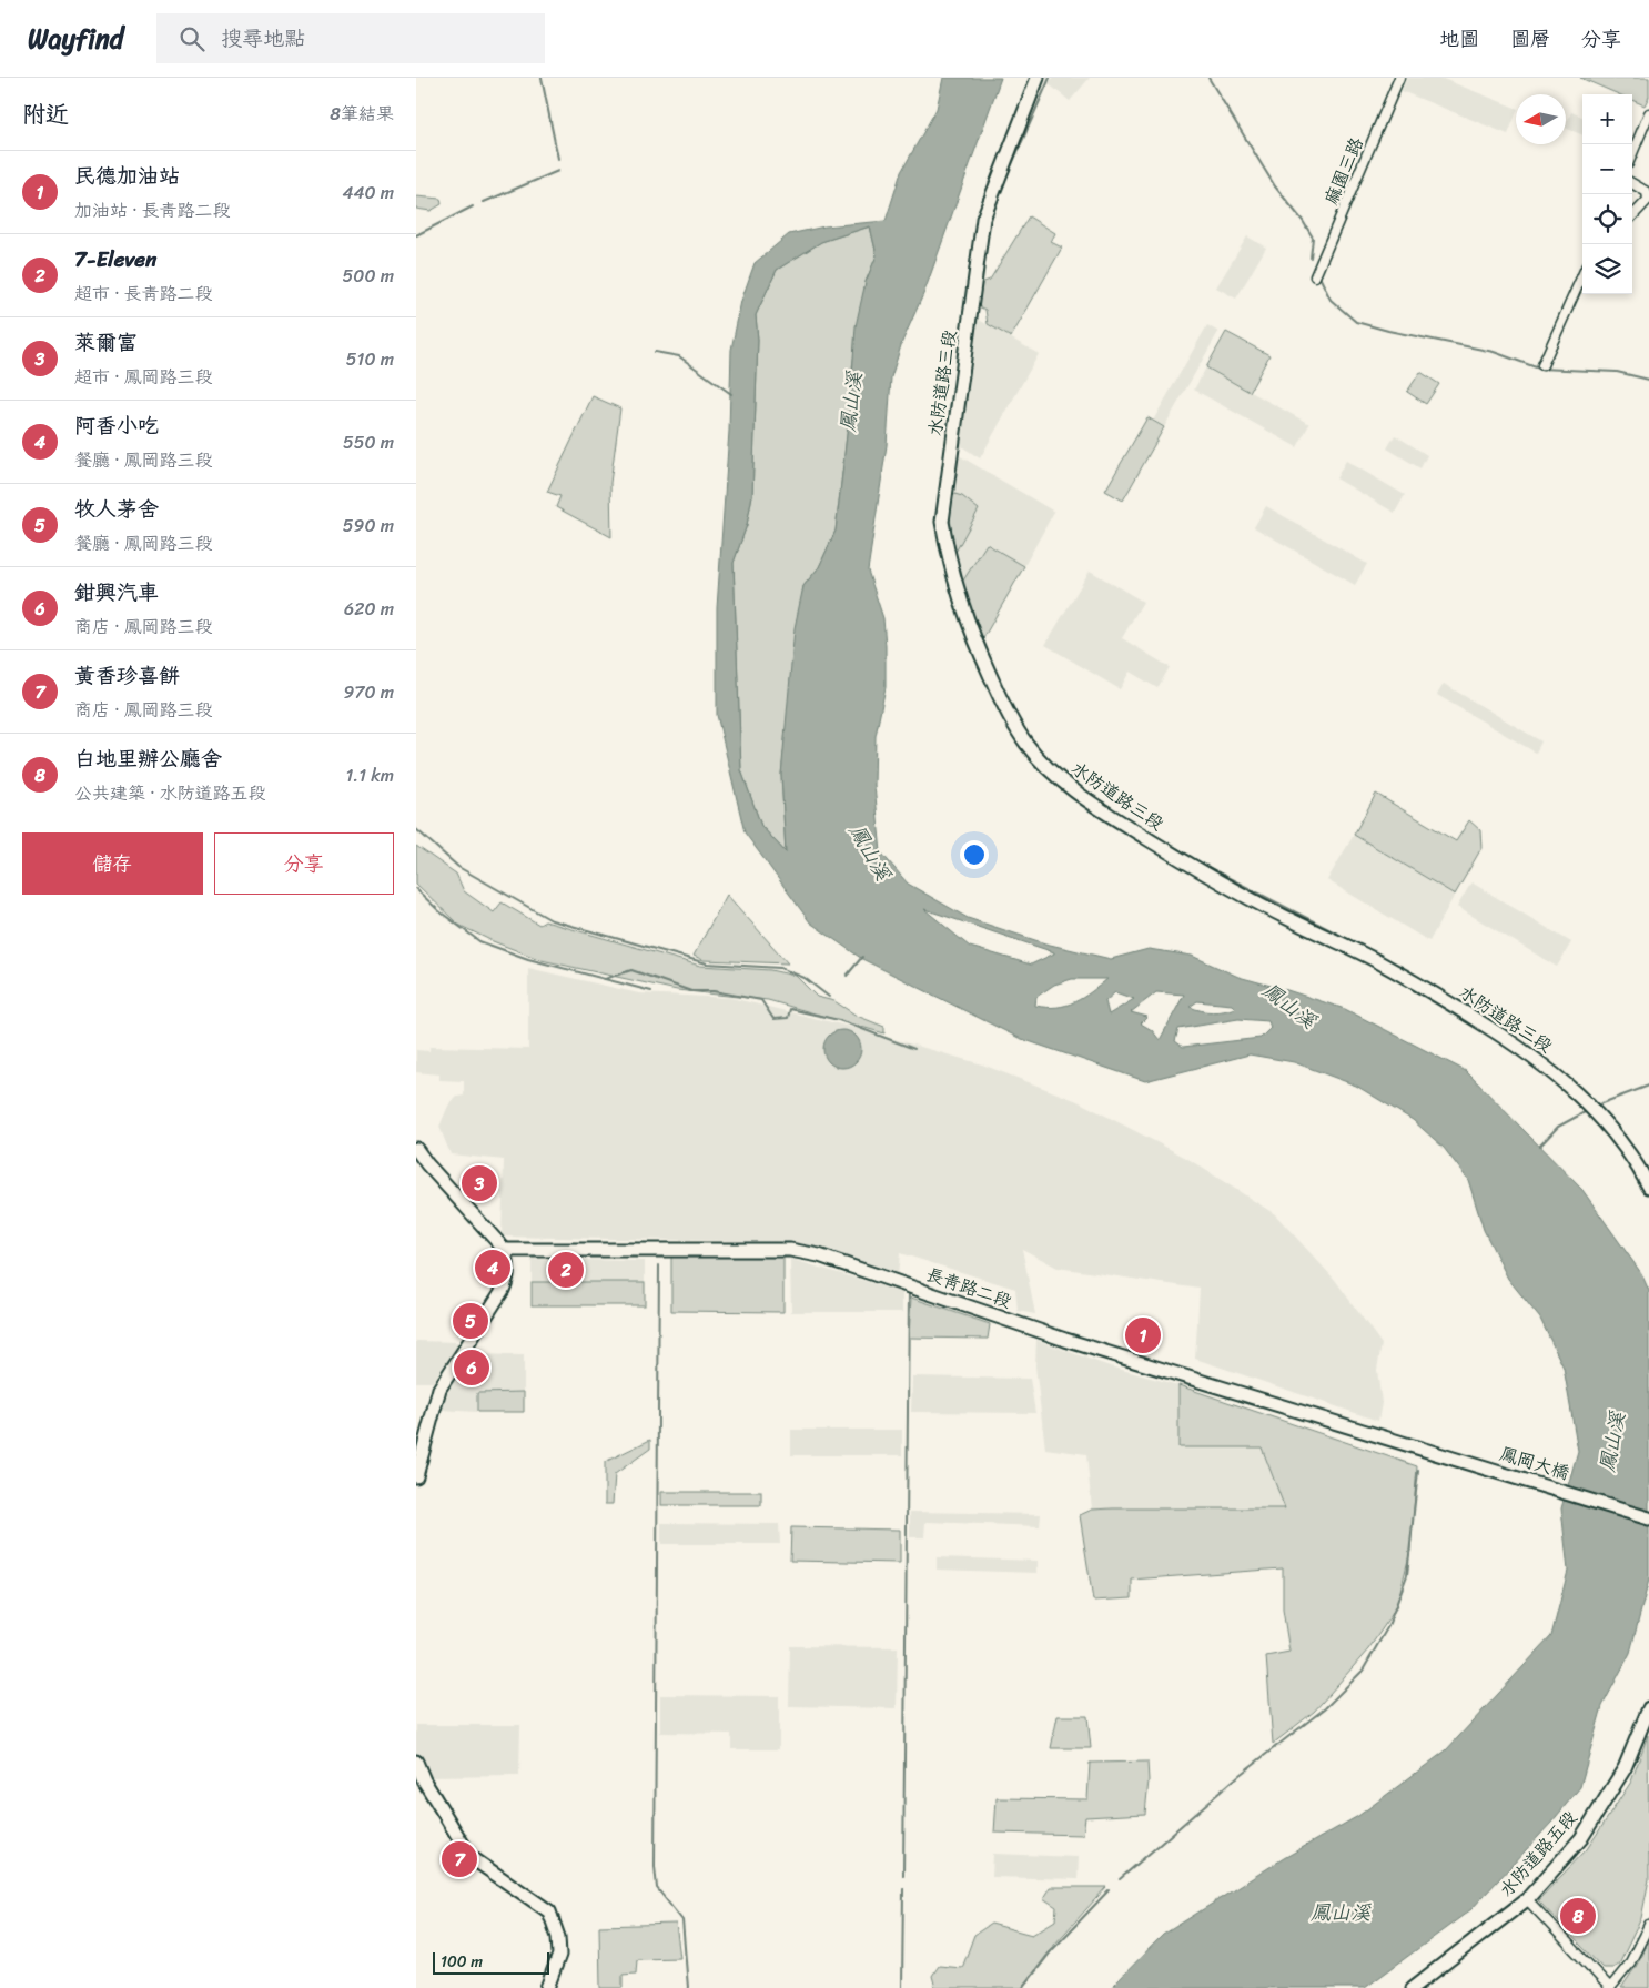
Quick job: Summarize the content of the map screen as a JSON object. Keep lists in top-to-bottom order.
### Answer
{
  "streets": {
    "street": [
      "麻園三路",
      "水防道路三段",
      "長青路二段",
      "鳳岡大橋",
      "水防道路五段"
    ]
  },
  "crossings": [
    ["長青路二段", "鳳岡大橋"]
  ],
  "water": ["鳳山溪"],
  "scale_bar": "100 m",
  "north": "left",
  "page": {
    "header": "Wayfind",
    "search": "搜尋地點",
    "nav": ["地圖", "圖層", "分享"],
    "heading": ["附近", "8筆結果"],
    "map_buttons": ["+", "−"],
    "list": [
      {
        "mark": "1",
        "name": "民德加油站",
        "note": "加油站 · 長青路二段",
        "value": "440 m"
      },
      {
        "mark": "2",
        "name": "7-Eleven",
        "note": "超市 · 長青路二段",
        "value": "500 m"
      },
      {
        "mark": "3",
        "name": "萊爾富",
        "note": "超市 · 鳳岡路三段",
        "value": "510 m"
      },
      {
        "mark": "4",
        "name": "阿香小吃",
        "note": "餐廳 · 鳳岡路三段",
        "value": "550 m"
      },
      {
        "mark": "5",
        "name": "牧人茅舍",
        "note": "餐廳 · 鳳岡路三段",
        "value": "590 m"
      },
      {
        "mark": "6",
        "name": "鉗興汽車",
        "note": "商店 · 鳳岡路三段",
        "value": "620 m"
      },
      {
        "mark": "7",
        "name": "黃香珍喜餅",
        "note": "商店 · 鳳岡路三段",
        "value": "970 m"
      },
      {
        "mark": "8",
        "name": "白地里辦公廳舍",
        "note": "公共建築 · 水防道路五段",
        "value": "1.1 km"
      }
    ],
    "buttons": ["儲存", "分享"],
    "pins": [
      "3",
      "4",
      "2",
      "5",
      "1",
      "6",
      "7",
      "8"
    ],
    "scale": "100 m"
  }
}
